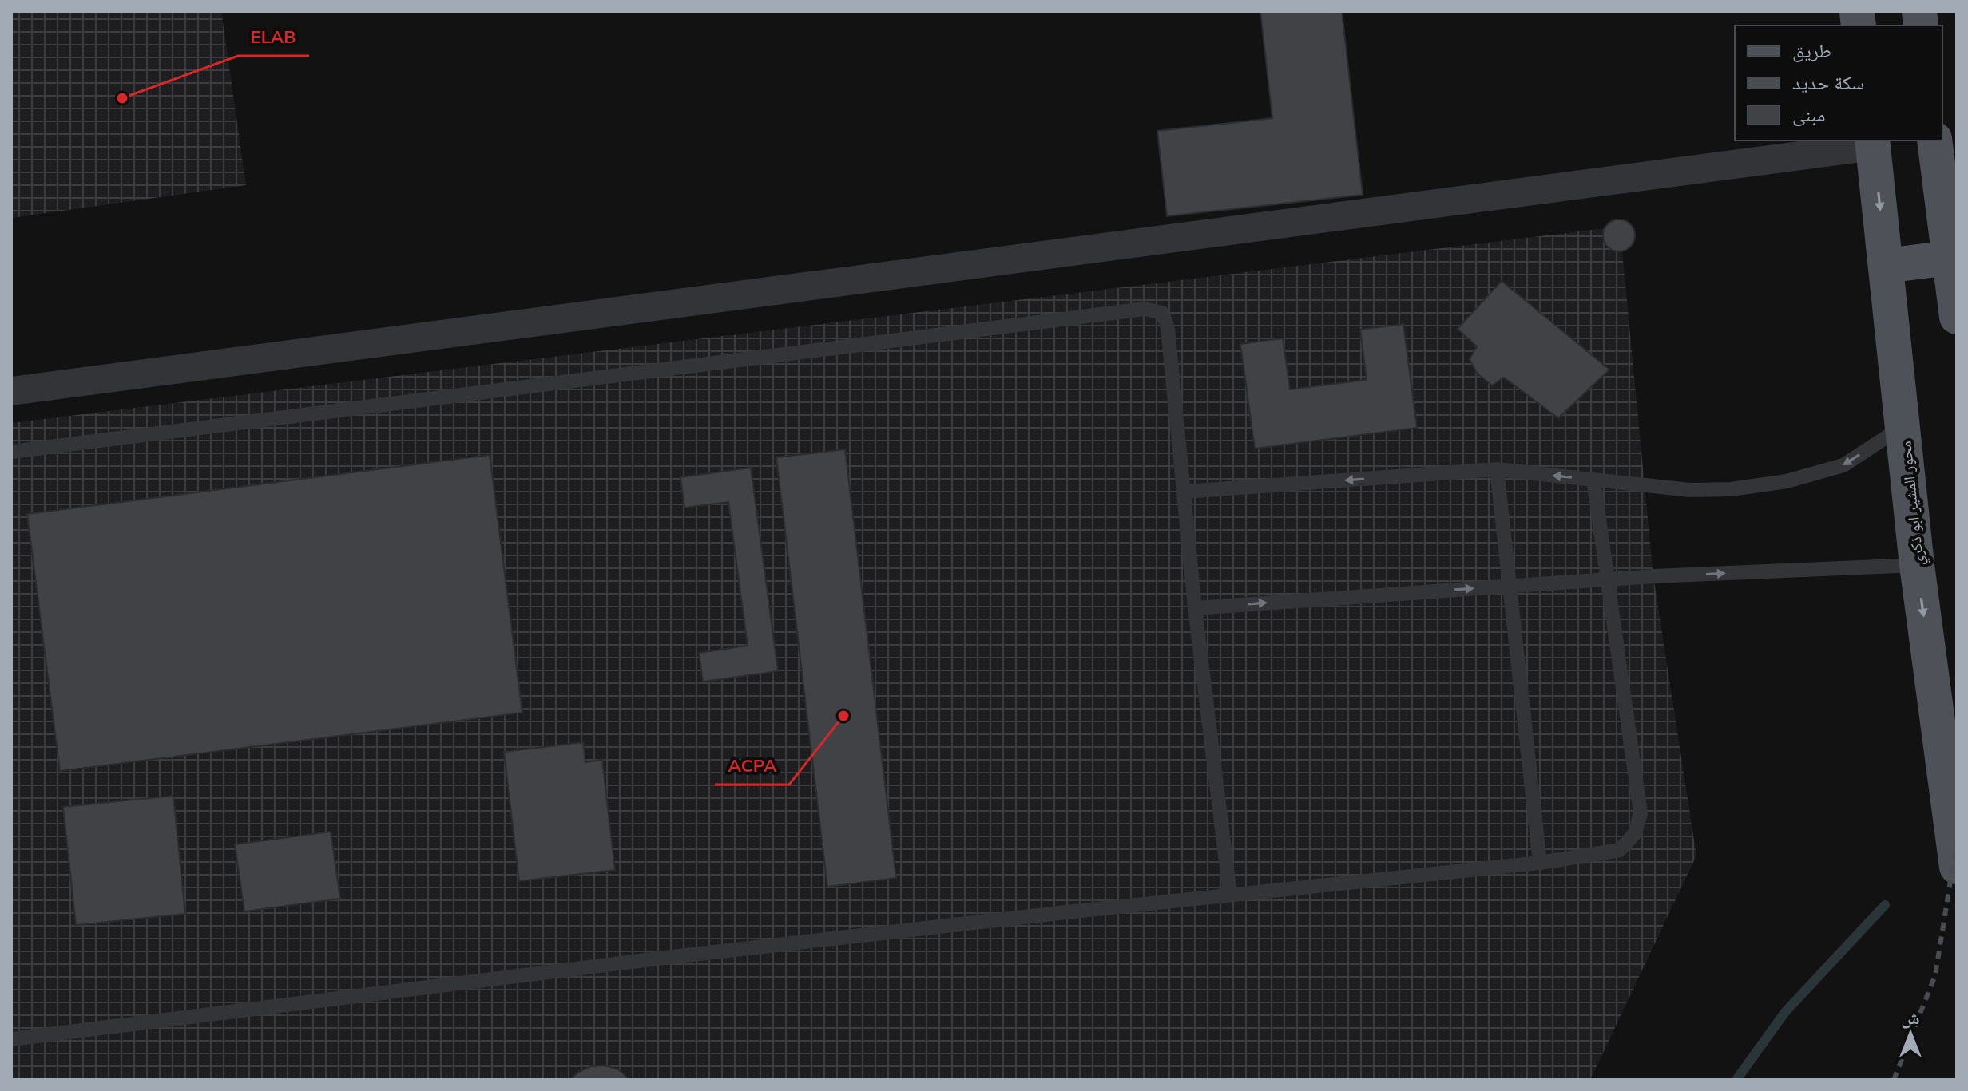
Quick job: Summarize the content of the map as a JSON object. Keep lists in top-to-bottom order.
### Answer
{
  "streets": {
    "main road": ["محور المشير ابو ذكري"]
  },
  "one_way": ["محور المشير ابو ذكري"],
  "places": ["ELAB", "ACPA"],
  "legend": ["طريق", "سكة حديد", "مبنى"],
  "north": "top"
}
